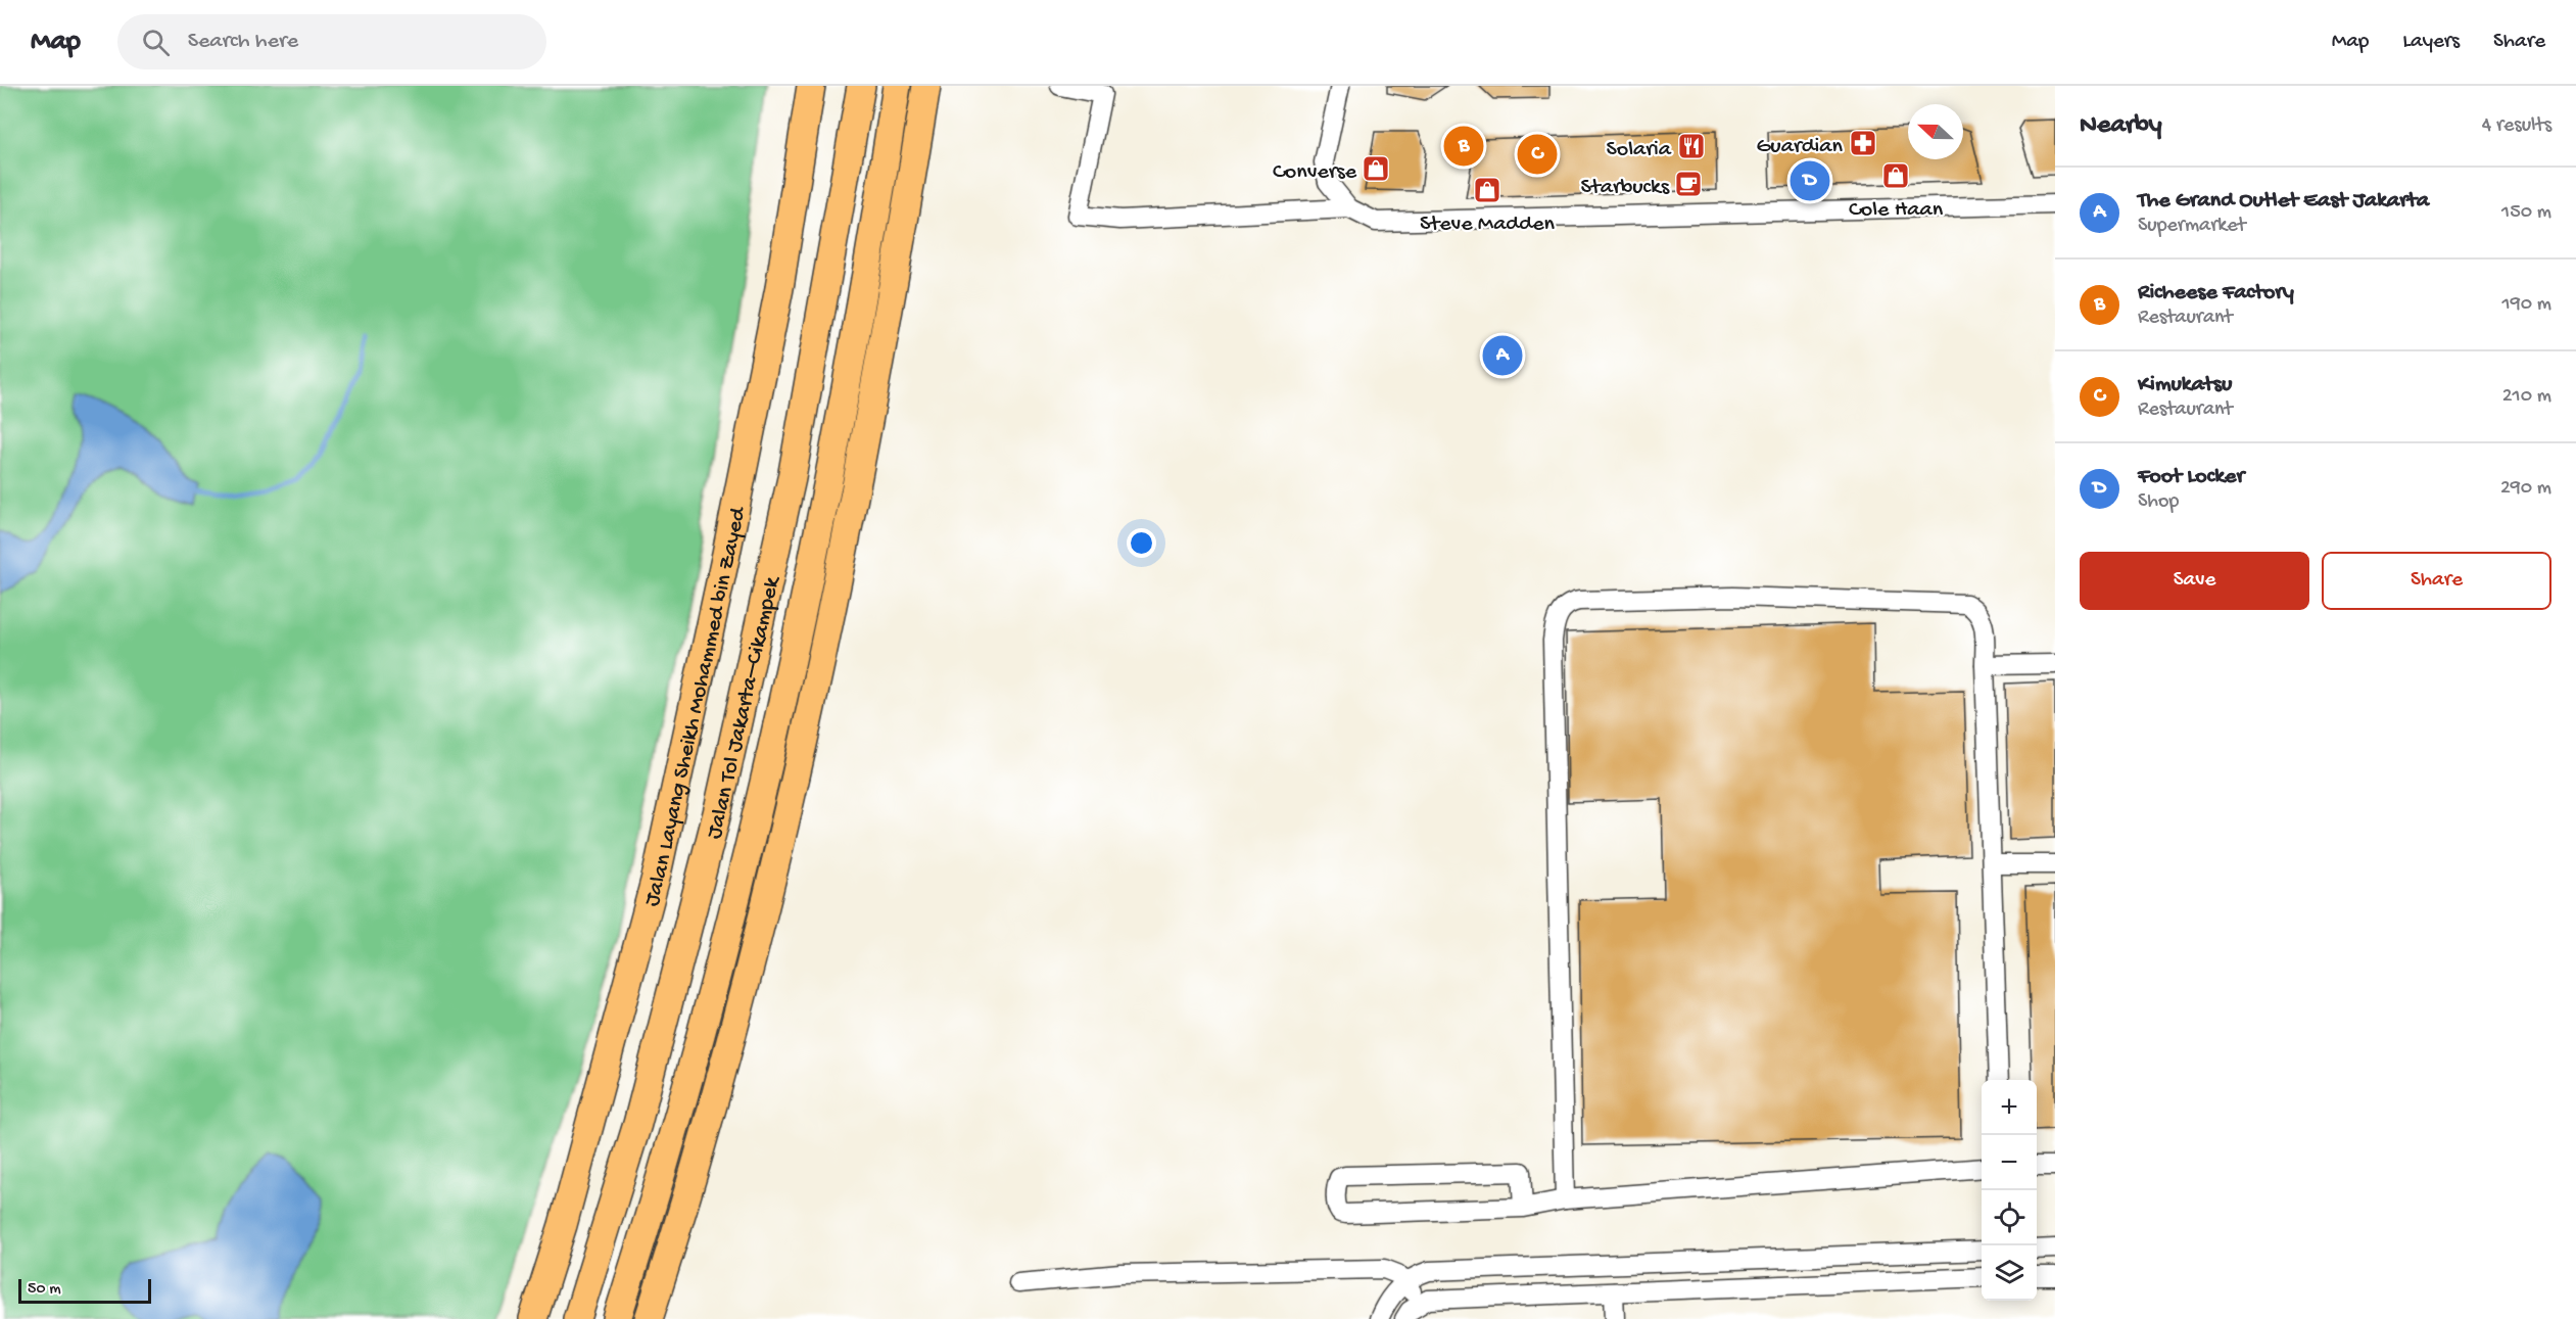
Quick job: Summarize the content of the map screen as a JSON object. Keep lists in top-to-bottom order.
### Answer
{
  "streets": {
    "highway": ["Jalan Layang Sheikh Mohammed bin Zayed", "Jalan Tol Jakarta–Cikampek"]
  },
  "places": {
    "pharmacy": ["Guardian"],
    "restaurant": ["Solaria"],
    "shop": ["Converse", "Cole Haan", "Steve Madden"],
    "cafe": ["Starbucks"]
  },
  "scale_bar": "50 m",
  "north": "left",
  "page": {
    "header": "Map",
    "search": "Search here",
    "nav": ["Map", "Layers", "Share"],
    "heading": ["Nearby", "4 results"],
    "pins": [
      "B",
      "C",
      "D",
      "A"
    ],
    "list": [
      {
        "mark": "A",
        "name": "The Grand Outlet East Jakarta",
        "note": "Supermarket",
        "value": "150 m"
      },
      {
        "mark": "B",
        "name": "Richeese Factory",
        "note": "Restaurant",
        "value": "190 m"
      },
      {
        "mark": "C",
        "name": "Kimukatsu",
        "note": "Restaurant",
        "value": "210 m"
      },
      {
        "mark": "D",
        "name": "Foot Locker",
        "note": "Shop",
        "value": "290 m"
      }
    ],
    "buttons": ["Save", "Share"],
    "map_buttons": ["+", "−"],
    "scale": "50 m"
  }
}
